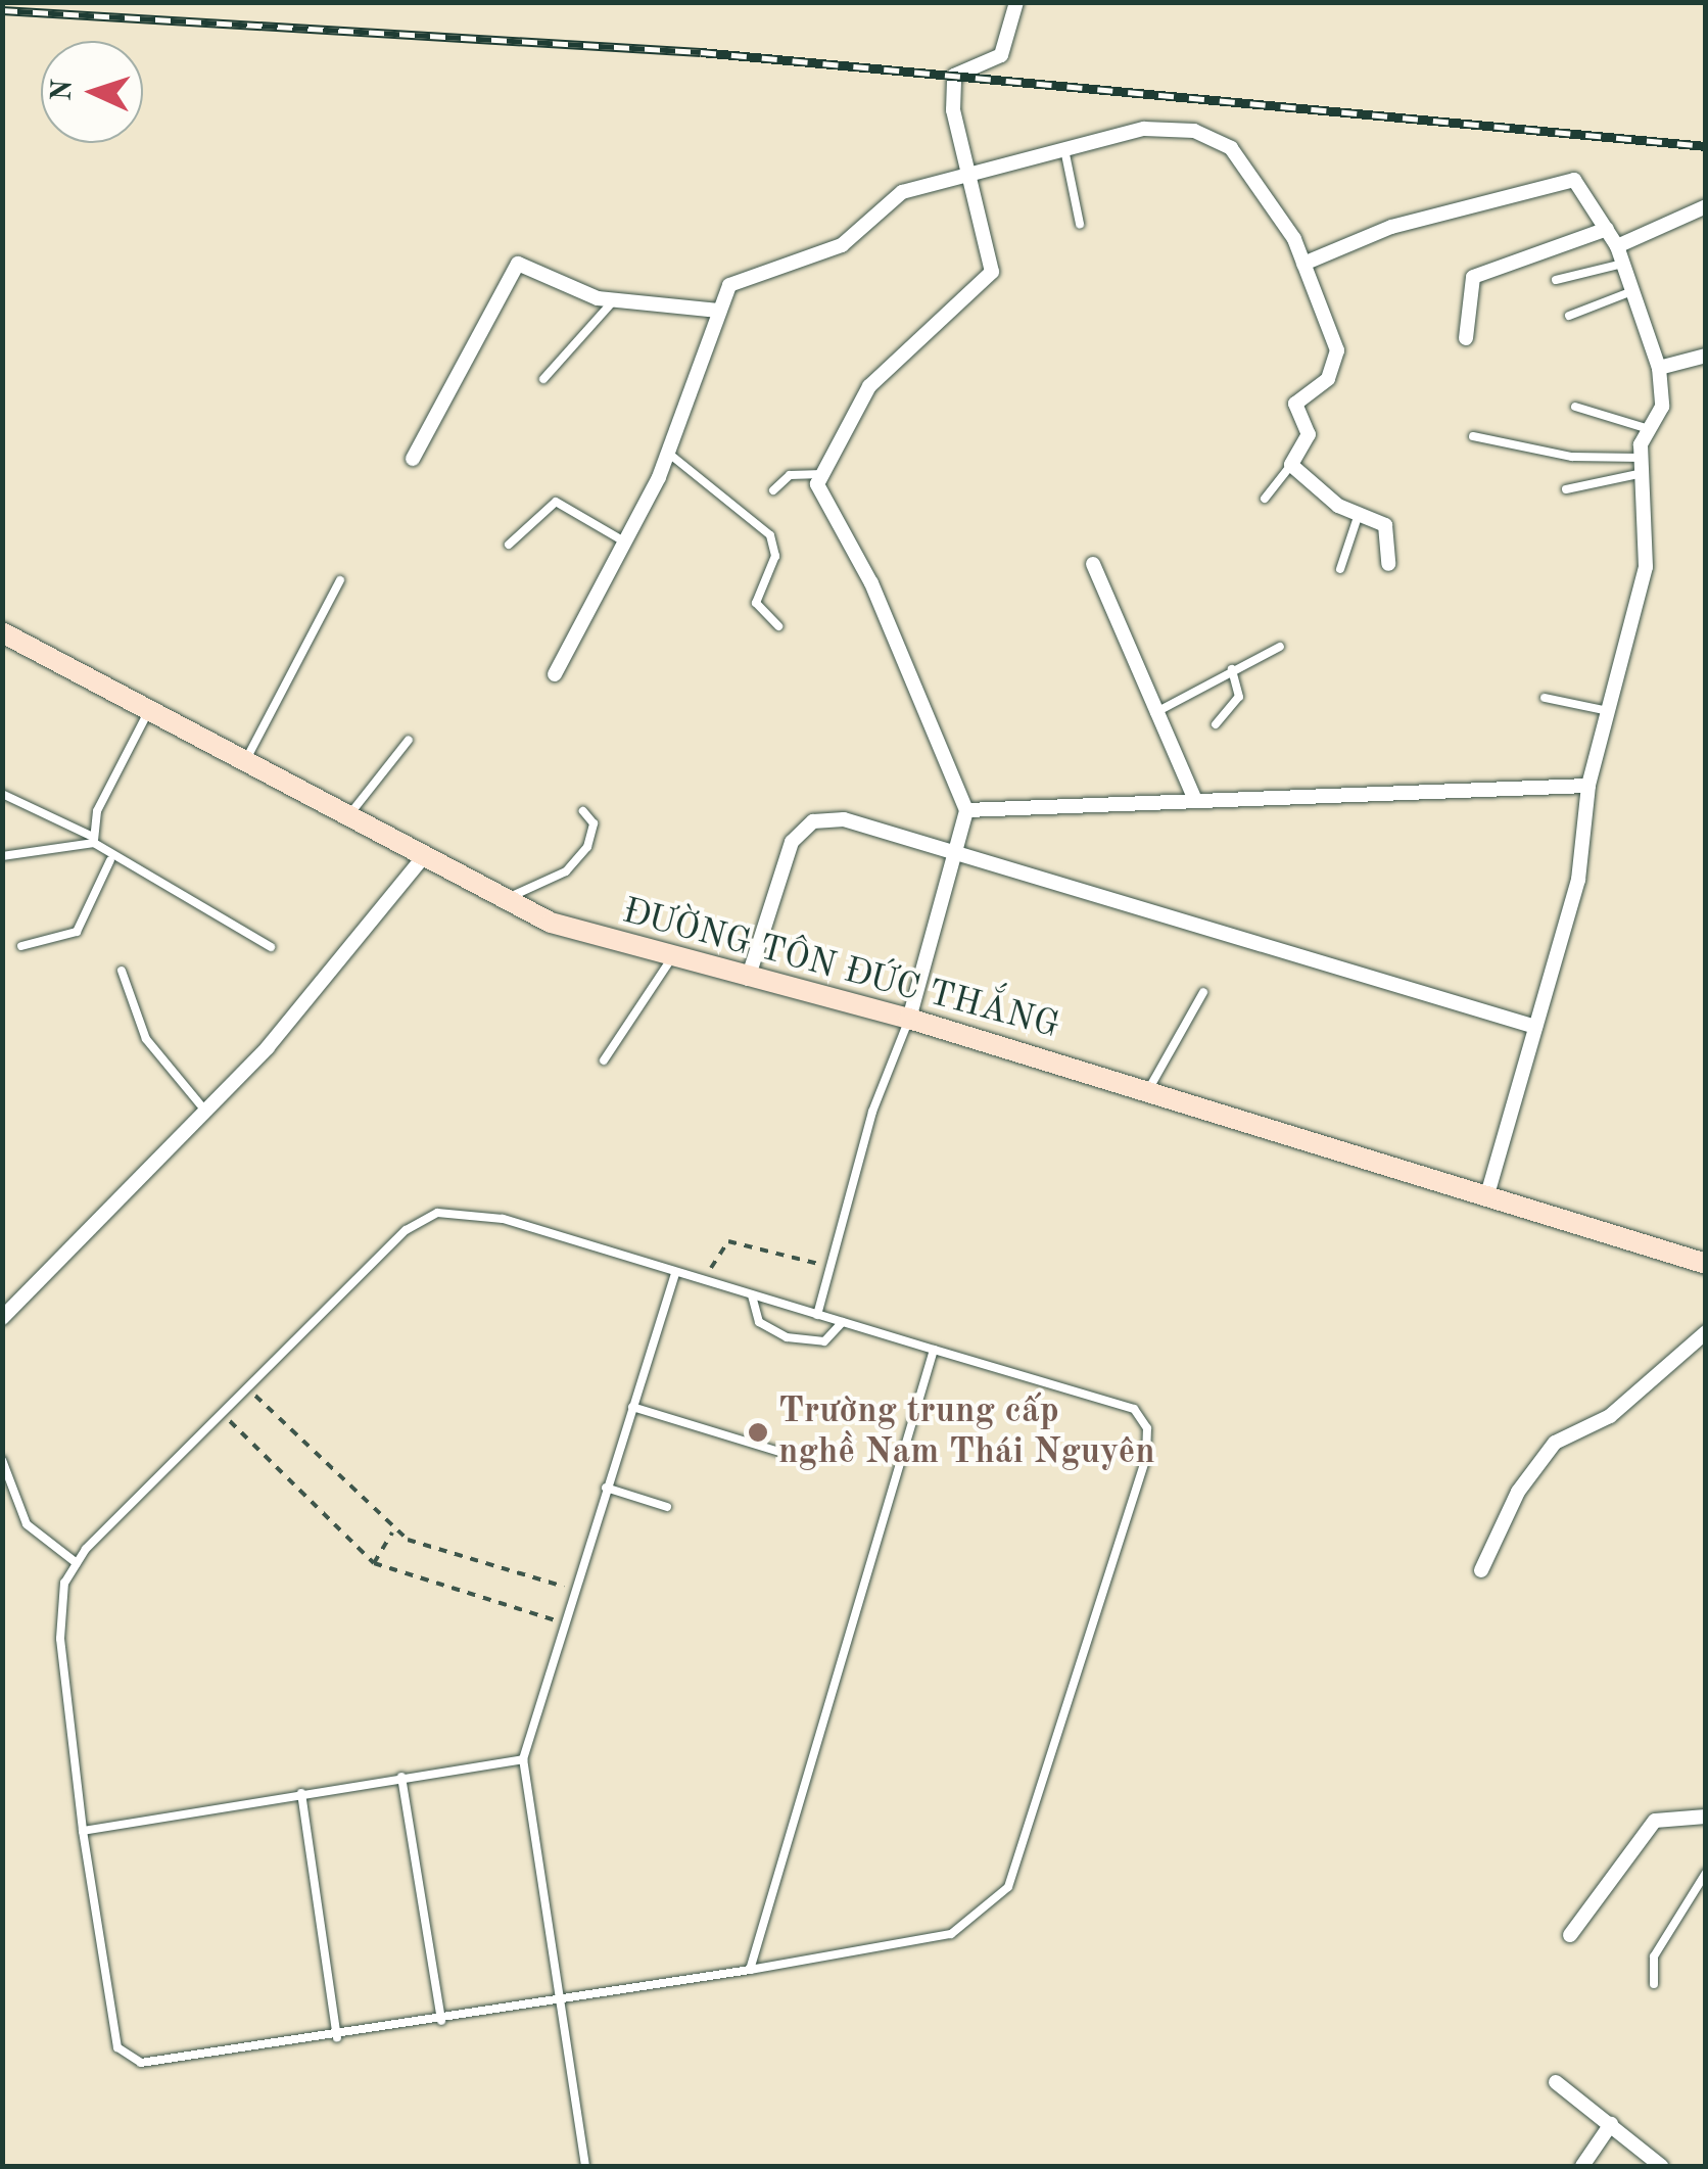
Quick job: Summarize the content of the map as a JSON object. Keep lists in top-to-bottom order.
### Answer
{
  "streets": {
    "main road": ["ĐƯỜNG TÔN ĐỨC THẮNG"]
  },
  "places": ["Trường trung cấp nghề Nam Thái Nguyên"],
  "north": "left"
}
